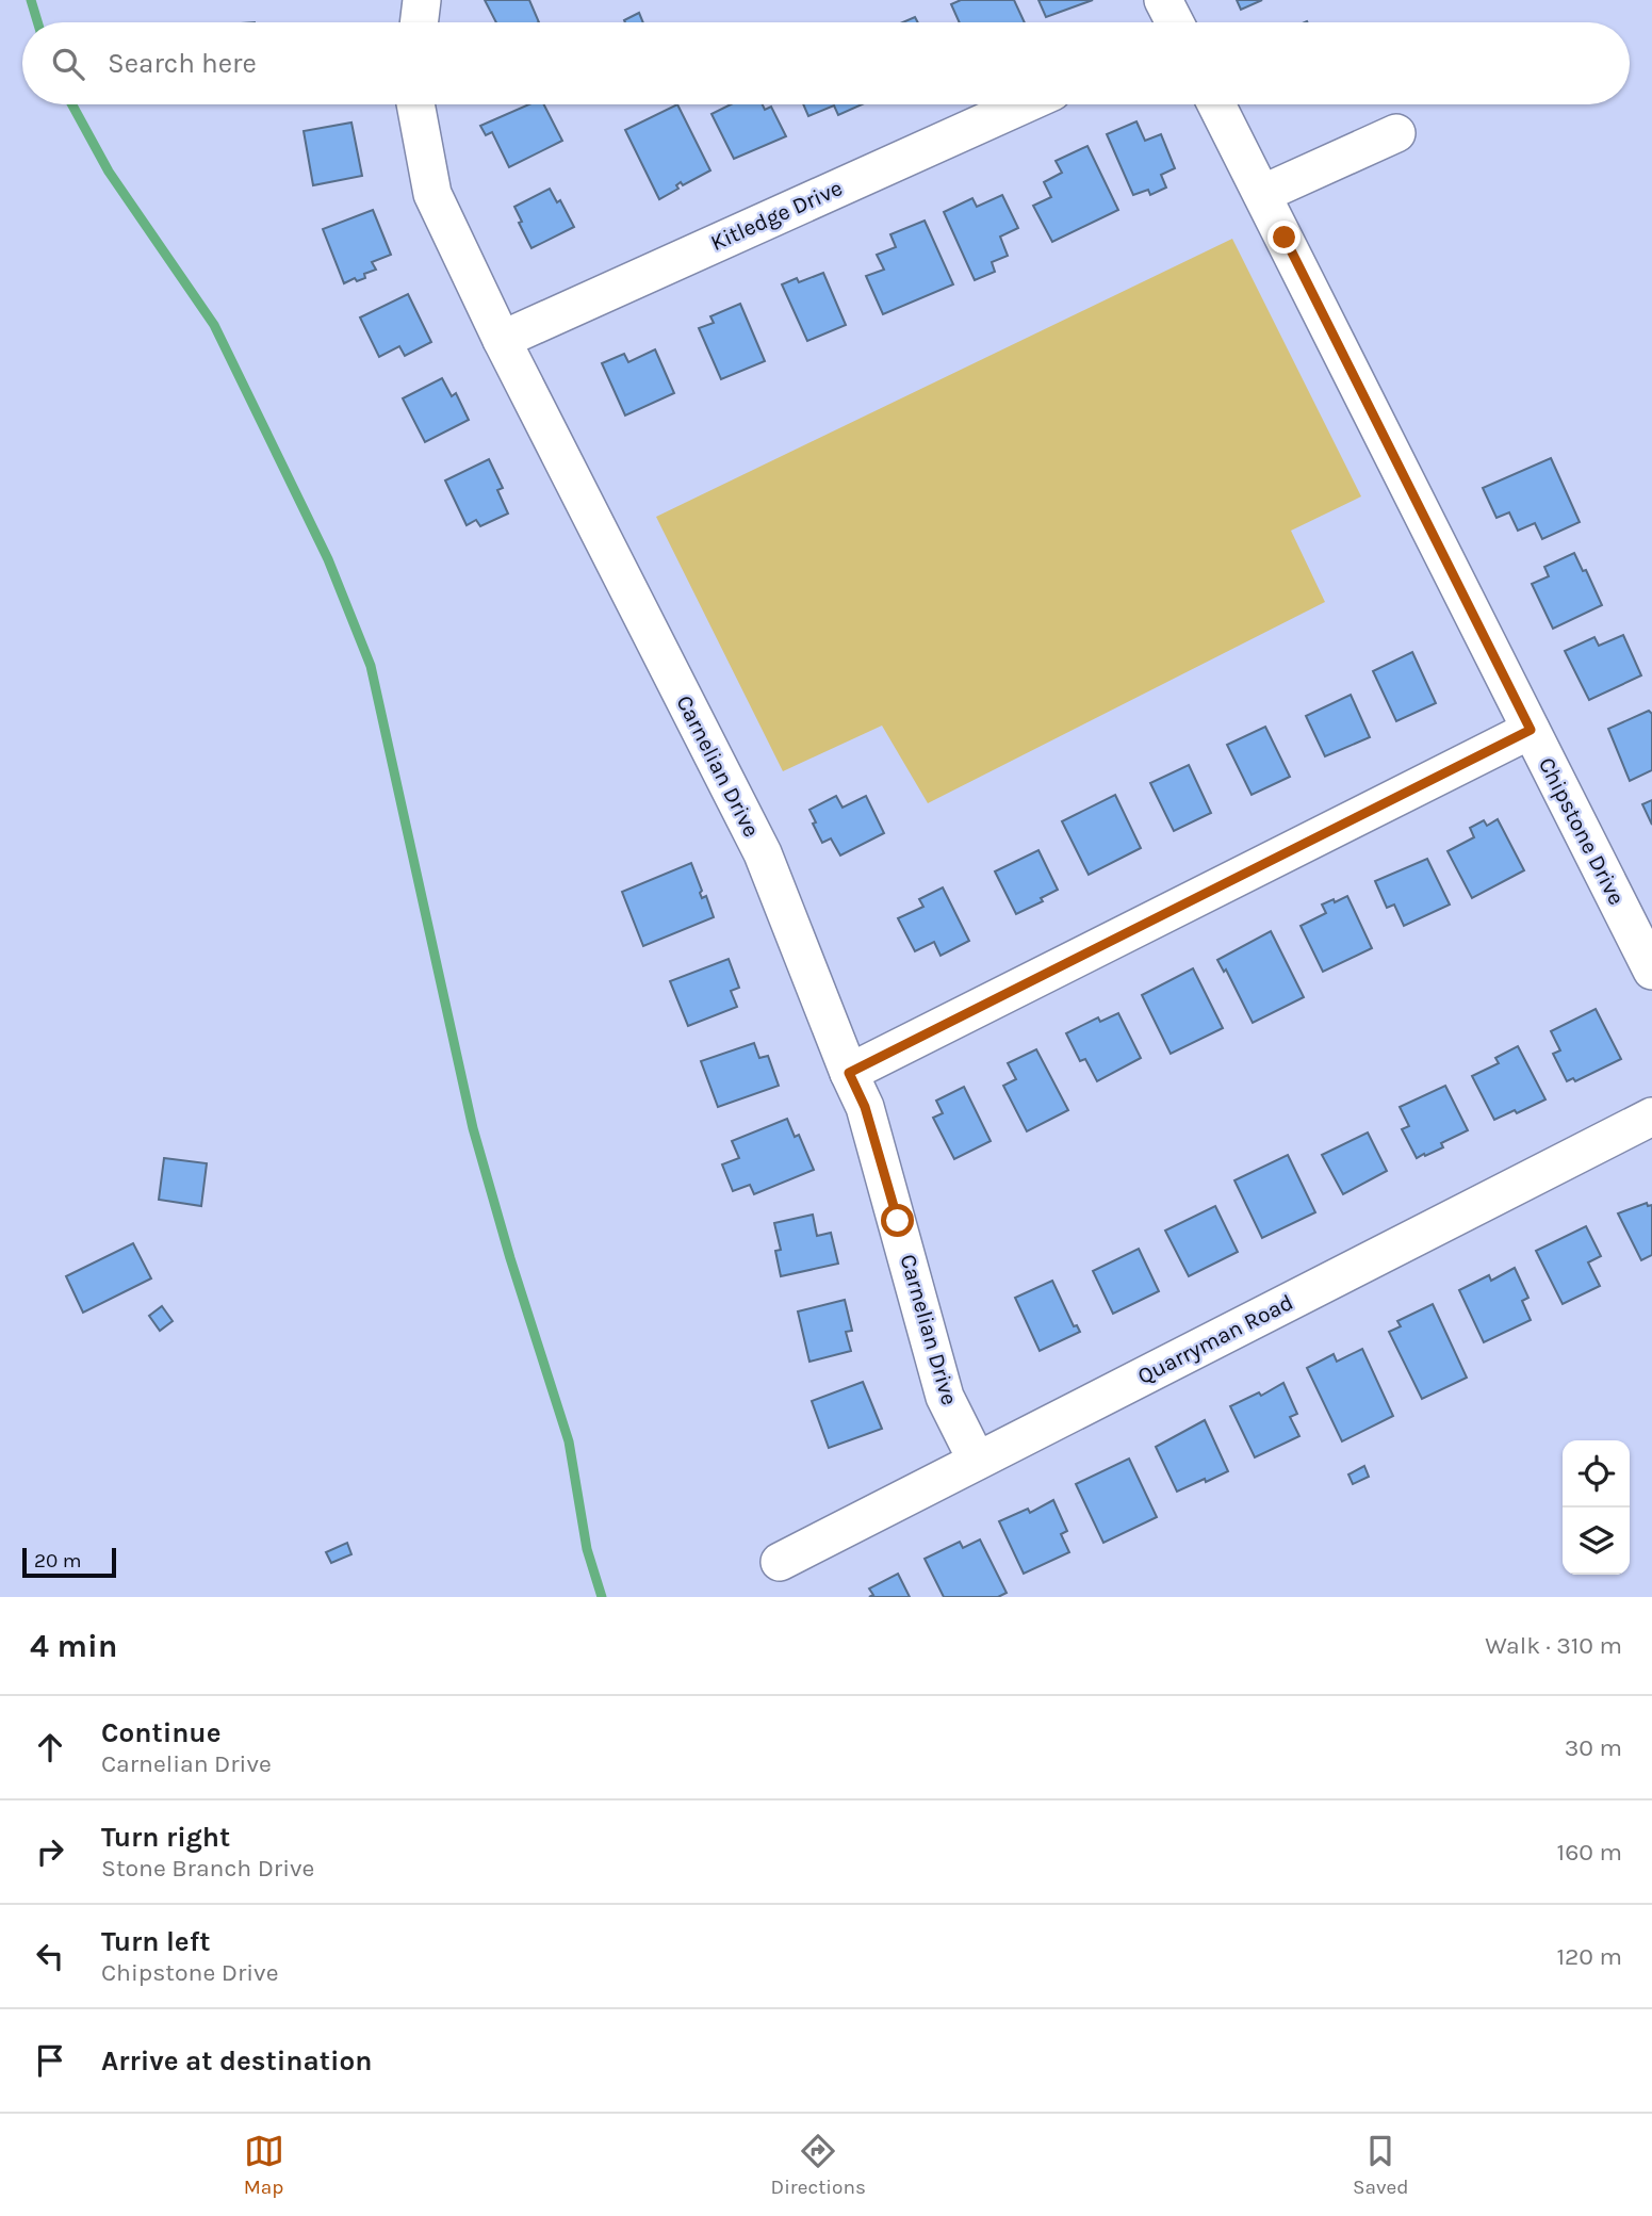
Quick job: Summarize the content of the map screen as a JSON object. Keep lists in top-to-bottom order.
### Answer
{
  "streets": {
    "street": [
      "Kitledge Drive",
      "Carnelian Drive",
      "Chipstone Drive",
      "Quarryman Road"
    ]
  },
  "crossings": [
    ["Kitledge Drive", "Carnelian Drive"],
    ["Carnelian Drive", "Quarryman Road"]
  ],
  "scale_bar": "20 m",
  "page": {
    "search": "Search here",
    "scale": "20 m",
    "heading": ["4 min", "Walk · 310 m"],
    "list": [
      ["Continue", "Carnelian Drive", "30 m"],
      ["Turn right", "Stone Branch Drive", "160 m"],
      ["Turn left", "Chipstone Drive", "120 m"],
      "Arrive at destination"
    ],
    "nav": ["Map", "Directions", "Saved"]
  }
}
